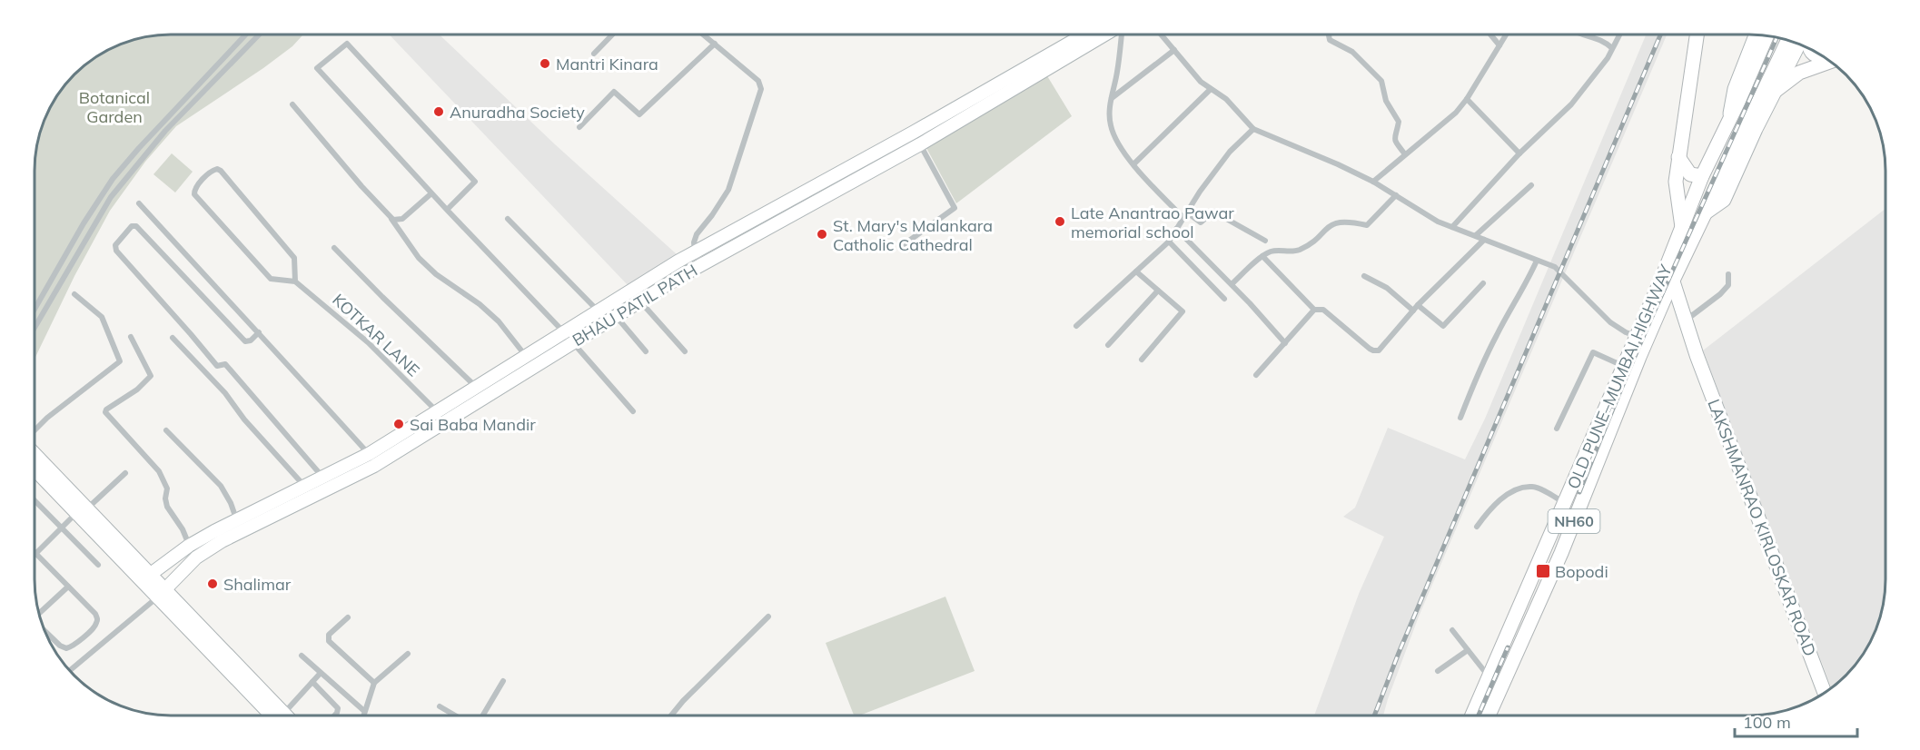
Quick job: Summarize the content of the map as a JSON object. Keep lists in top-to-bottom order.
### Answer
{
  "streets": {
    "main road": [
      "BHAU PATIL PATH",
      "OLD PUNE–MUMBAI HIGHWAY",
      "NH60",
      "LAKSHMANRAO KIRLOSKAR ROAD"
    ],
    "street": ["KOTKAR LANE"]
  },
  "crossings": [
    ["BHAU PATIL PATH", "KOTKAR LANE"],
    ["OLD PUNE–MUMBAI HIGHWAY", "NH60"],
    ["OLD PUNE–MUMBAI HIGHWAY", "LAKSHMANRAO KIRLOSKAR ROAD"],
    ["NH60", "LAKSHMANRAO KIRLOSKAR ROAD"]
  ],
  "parks": ["Botanical Garden"],
  "places": {
    "other": [
      "Mantri Kinara",
      "Anuradha Society",
      "Late Anantrao Pawar memorial school",
      "St. Mary's Malankara Catholic Cathedral",
      "Sai Baba Mandir",
      "Shalimar"
    ],
    "transit": ["Bopodi"]
  },
  "scale_bar": "100 m"
}
